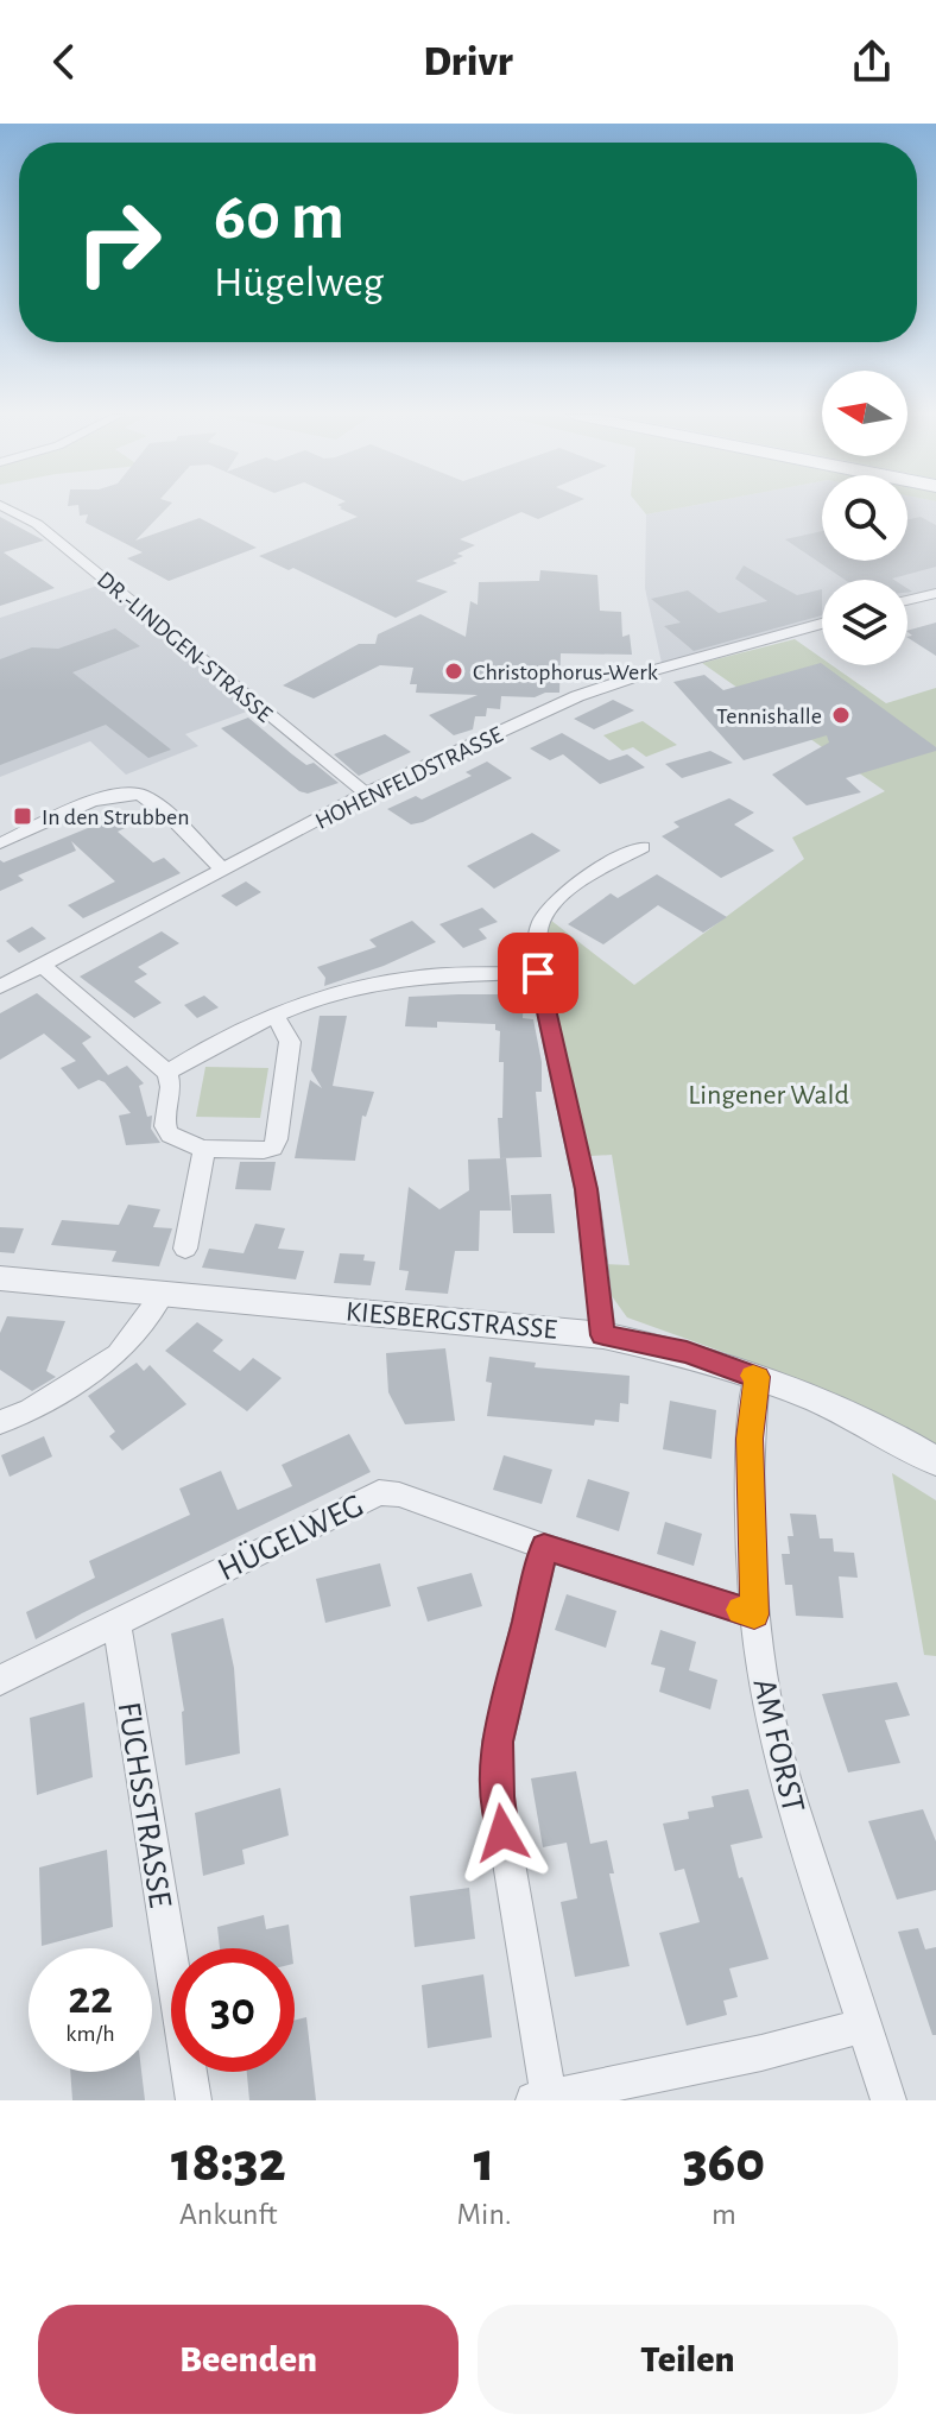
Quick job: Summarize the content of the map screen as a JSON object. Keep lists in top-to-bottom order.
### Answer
{
  "streets": {
    "street": [
      "DR.-LINDGEN-STRASSE",
      "HOHENFELDSTRASSE",
      "KIESBERGSTRASSE",
      "HÜGELWEG",
      "AM FORST",
      "FUCHSSTRASSE"
    ]
  },
  "crossings": [
    ["DR.-LINDGEN-STRASSE", "HOHENFELDSTRASSE"],
    ["KIESBERGSTRASSE", "AM FORST"],
    ["HÜGELWEG", "AM FORST"],
    ["HÜGELWEG", "FUCHSSTRASSE"]
  ],
  "parks": ["Lingener Wald"],
  "places": {
    "other": ["Christophorus-Werk", "Tennishalle"],
    "transit": ["In den Strubben"]
  },
  "north": "left",
  "page": {
    "header": "Drivr",
    "turn": ["60 m", "Hügelweg"],
    "speed": "22 km/h",
    "limit": "30",
    "eta": [
      "18:32",
      "Ankunft",
      "1",
      "Min.",
      "360",
      "m"
    ],
    "buttons": ["Beenden", "Teilen"]
  }
}
